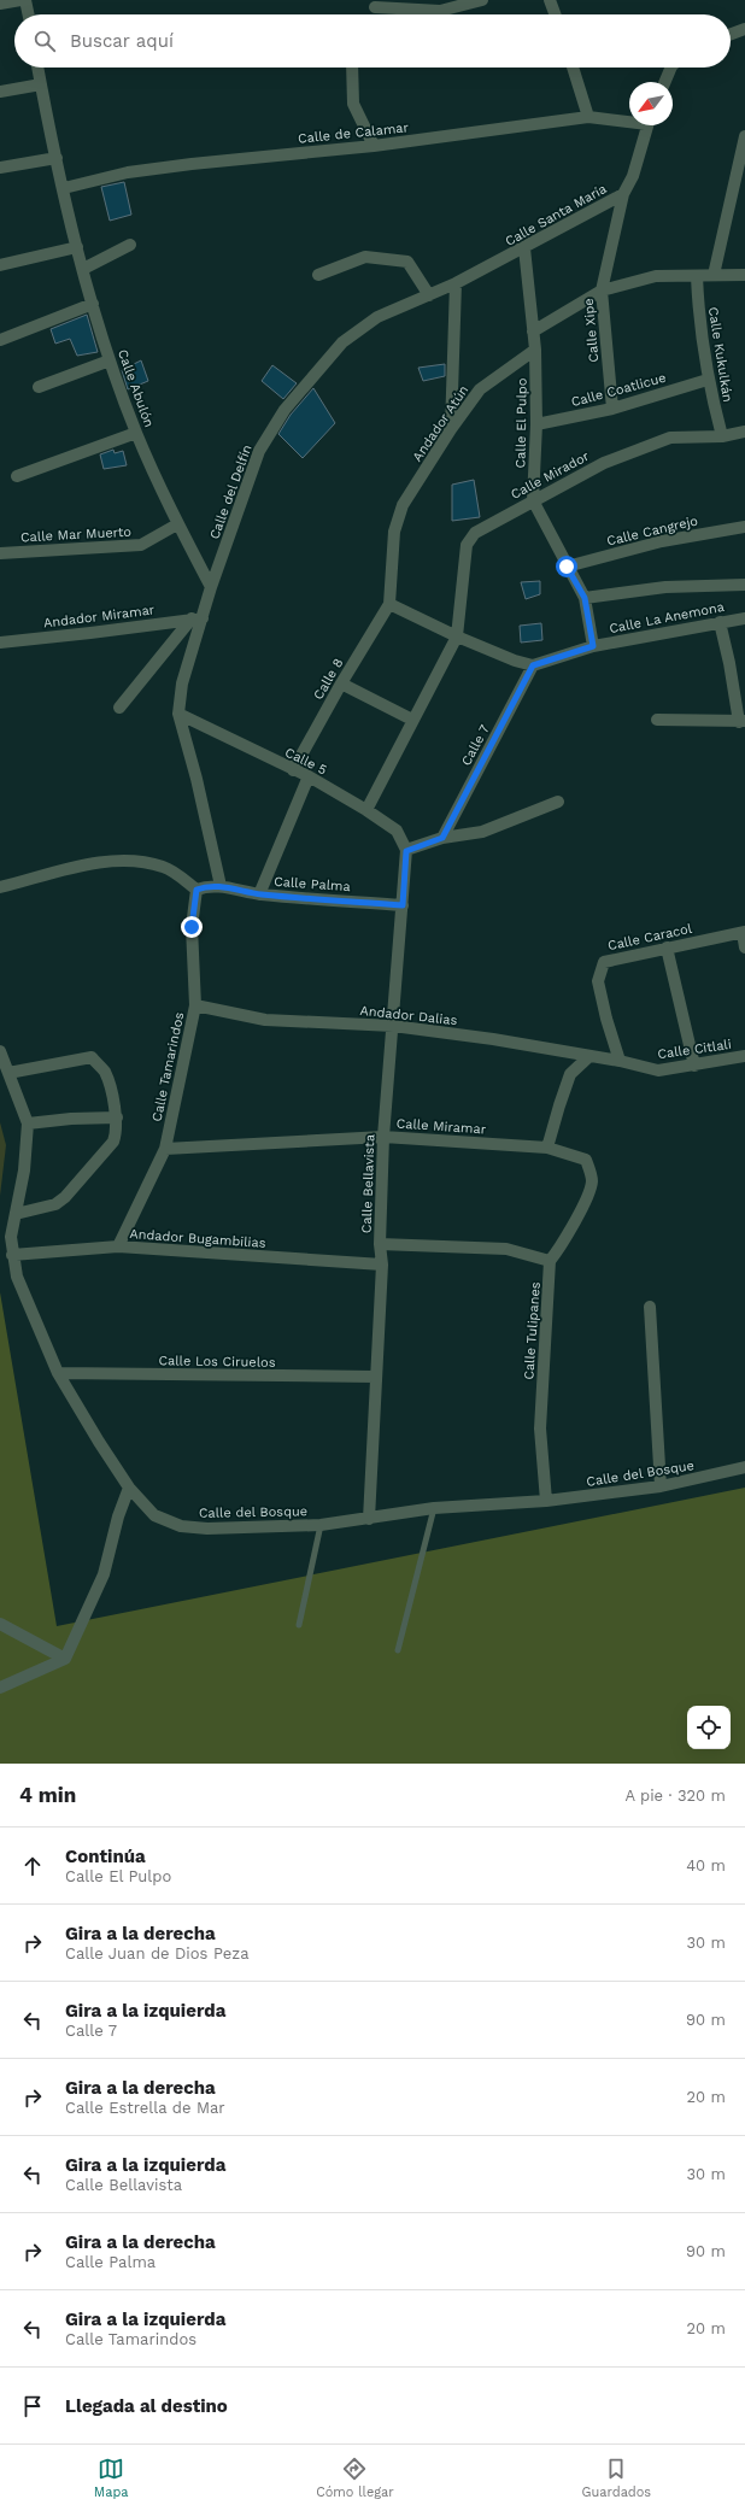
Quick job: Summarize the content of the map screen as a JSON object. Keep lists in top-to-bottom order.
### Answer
{
  "streets": {
    "street": [
      "Calle de Calamar",
      "Calle Santa María",
      "Calle Xipe",
      "Calle Kukulkán",
      "Calle Abulón",
      "Calle Coatlicue",
      "Andador Atún",
      "Calle El Pulpo",
      "Calle Mirador",
      "Calle del Delfín",
      "Calle Cangrejo",
      "Calle Mar Muerto",
      "Andador Miramar",
      "Calle La Anemona",
      "Calle 8",
      "Calle 7",
      "Calle 5",
      "Calle Palma",
      "Calle Caracol",
      "Andador Dalias",
      "Calle Citlali",
      "Calle Tamarindos",
      "Calle Miramar",
      "Calle Bellavista",
      "Andador Bugambilias",
      "Calle Tulipanes",
      "Calle Los Ciruelos",
      "Calle del Bosque"
    ]
  },
  "crossings": [
    ["Calle de Calamar", "Calle Abulón"],
    ["Calle Santa María", "Calle Xipe"],
    ["Calle Santa María", "Calle El Pulpo"],
    ["Calle Santa María", "Calle del Delfín"],
    ["Calle Xipe", "Calle Coatlicue"],
    ["Calle Kukulkán", "Calle Coatlicue"],
    ["Calle Kukulkán", "Calle Mirador"],
    ["Calle Abulón", "Calle del Delfín"],
    ["Calle Abulón", "Calle Mar Muerto"],
    ["Calle Coatlicue", "Calle El Pulpo"],
    ["Andador Atún", "Calle El Pulpo"],
    ["Andador Atún", "Calle 8"],
    ["Calle El Pulpo", "Calle Mirador"],
    ["Calle El Pulpo", "Calle Cangrejo"],
    ["Calle El Pulpo", "Calle La Anemona"],
    ["Calle del Delfín", "Andador Miramar"],
    ["Calle del Delfín", "Calle 5"],
    ["Calle La Anemona", "Calle 7"],
    ["Calle 8", "Calle 5"],
    ["Calle 5", "Calle Bellavista"],
    ["Calle Palma", "Calle Tamarindos"],
    ["Calle Palma", "Calle Bellavista"],
    ["Calle Caracol", "Andador Dalias"],
    ["Calle Caracol", "Calle Citlali"],
    ["Andador Dalias", "Calle Citlali"],
    ["Andador Dalias", "Calle Tamarindos"],
    ["Andador Dalias", "Calle Bellavista"],
    ["Calle Tamarindos", "Calle Miramar"],
    ["Calle Tamarindos", "Andador Bugambilias"],
    ["Calle Miramar", "Calle Bellavista"],
    ["Calle Miramar", "Calle Tulipanes"],
    ["Calle Bellavista", "Andador Bugambilias"],
    ["Calle Bellavista", "Calle Los Ciruelos"],
    ["Calle Bellavista", "Calle del Bosque"],
    ["Andador Bugambilias", "Calle del Bosque"],
    ["Calle Tulipanes", "Calle del Bosque"],
    ["Calle Los Ciruelos", "Calle del Bosque"]
  ],
  "north": "bottom left",
  "page": {
    "search": "Buscar aquí",
    "heading": ["4 min", "A pie · 320 m"],
    "list": [
      ["Continúa", "Calle El Pulpo", "40 m"],
      ["Gira a la derecha", "Calle Juan de Dios Peza", "30 m"],
      ["Gira a la izquierda", "Calle 7", "90 m"],
      ["Gira a la derecha", "Calle Estrella de Mar", "20 m"],
      ["Gira a la izquierda", "Calle Bellavista", "30 m"],
      ["Gira a la derecha", "Calle Palma", "90 m"],
      ["Gira a la izquierda", "Calle Tamarindos", "20 m"],
      "Llegada al destino"
    ],
    "nav": ["Mapa", "Cómo llegar", "Guardados"]
  }
}
